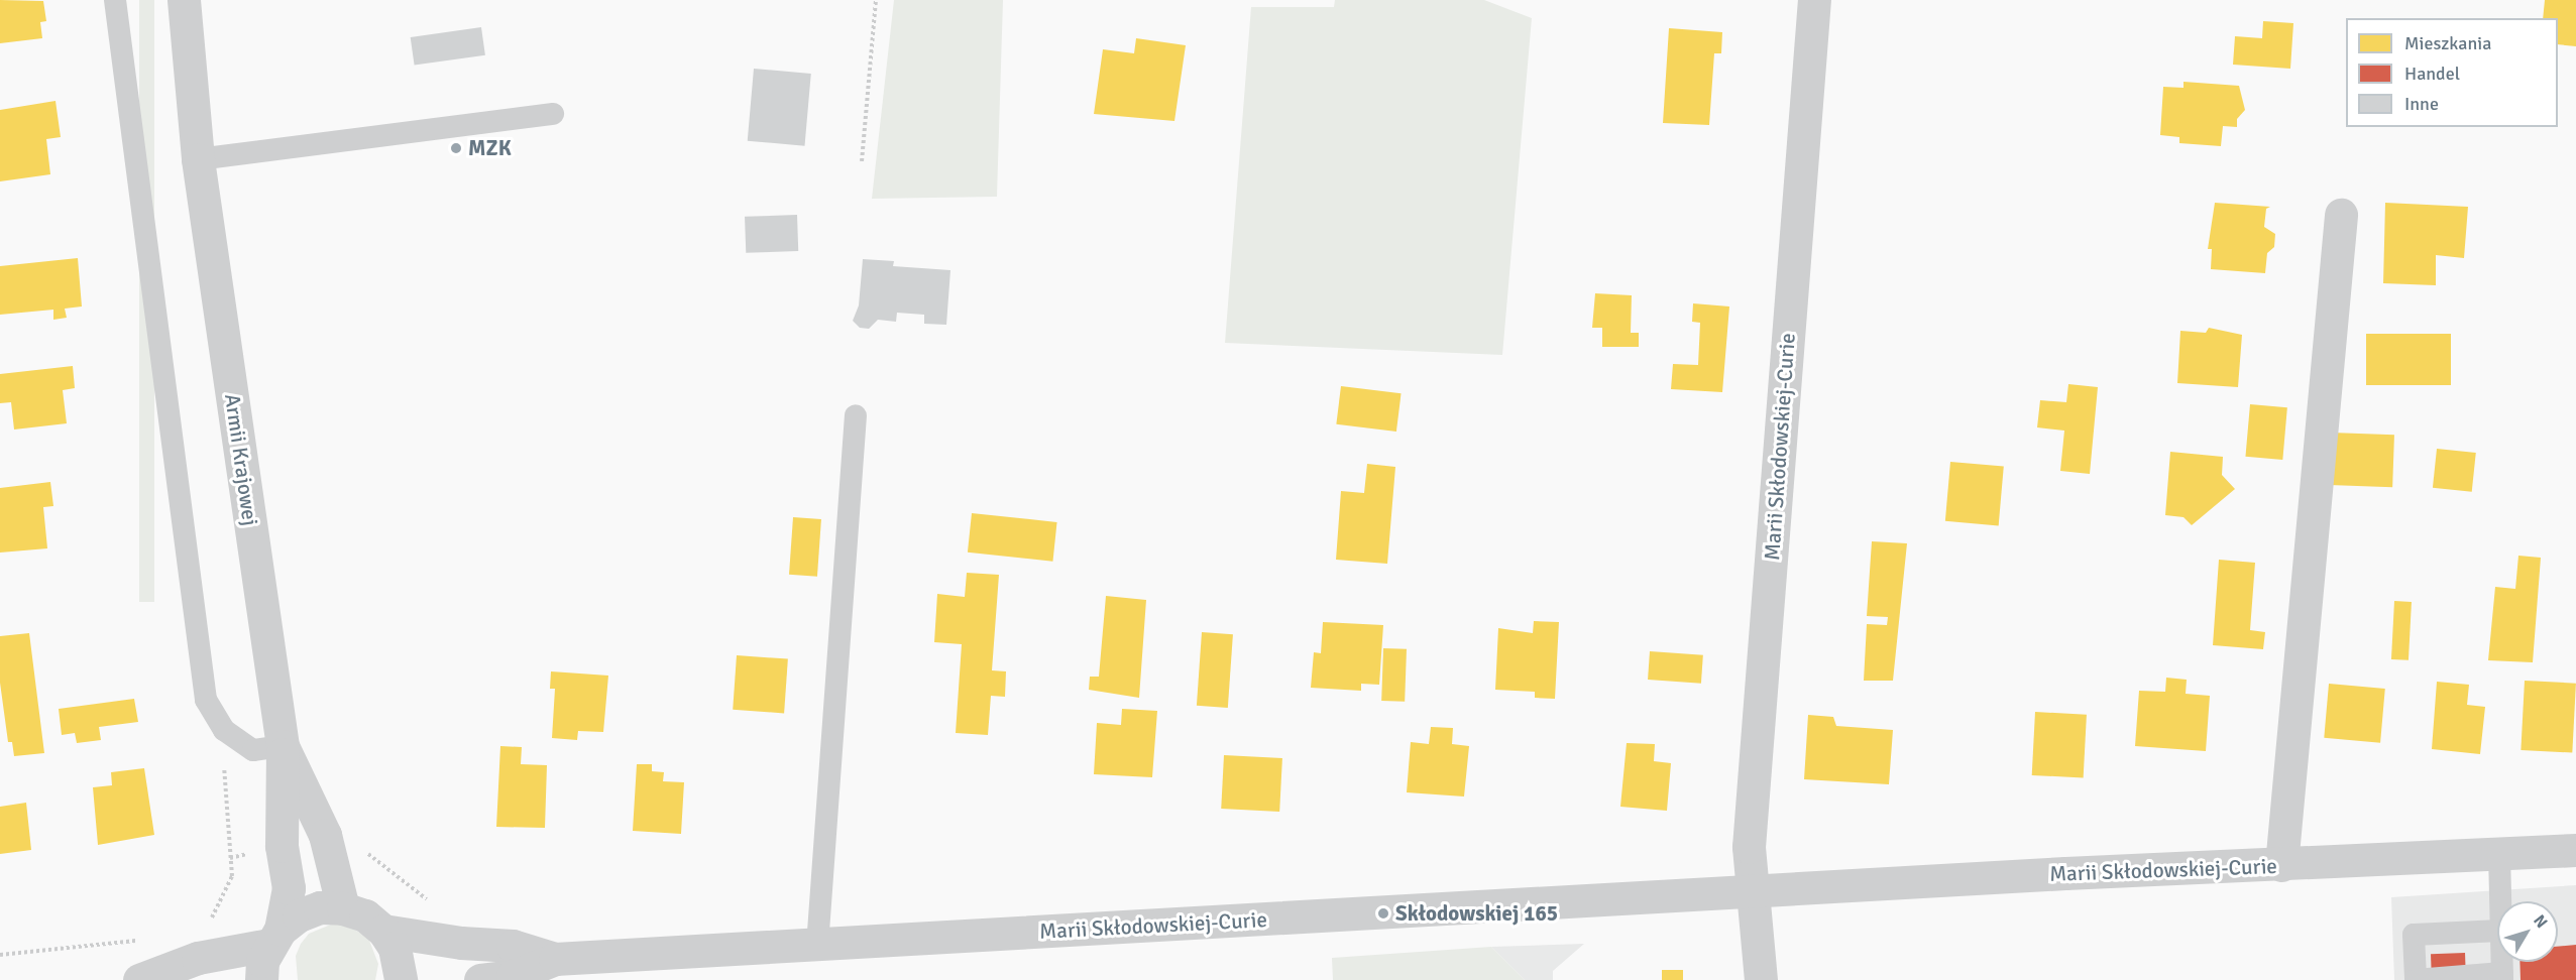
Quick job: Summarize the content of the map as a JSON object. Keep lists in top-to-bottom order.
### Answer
{
  "streets": {
    "street": ["Marii Skłodowskiej-Curie", "Armii Krajowej"]
  },
  "places": ["MZK", "Skłodowskiej 165"],
  "legend": ["Mieszkania", "Handel", "Inne"],
  "north": "top right"
}
